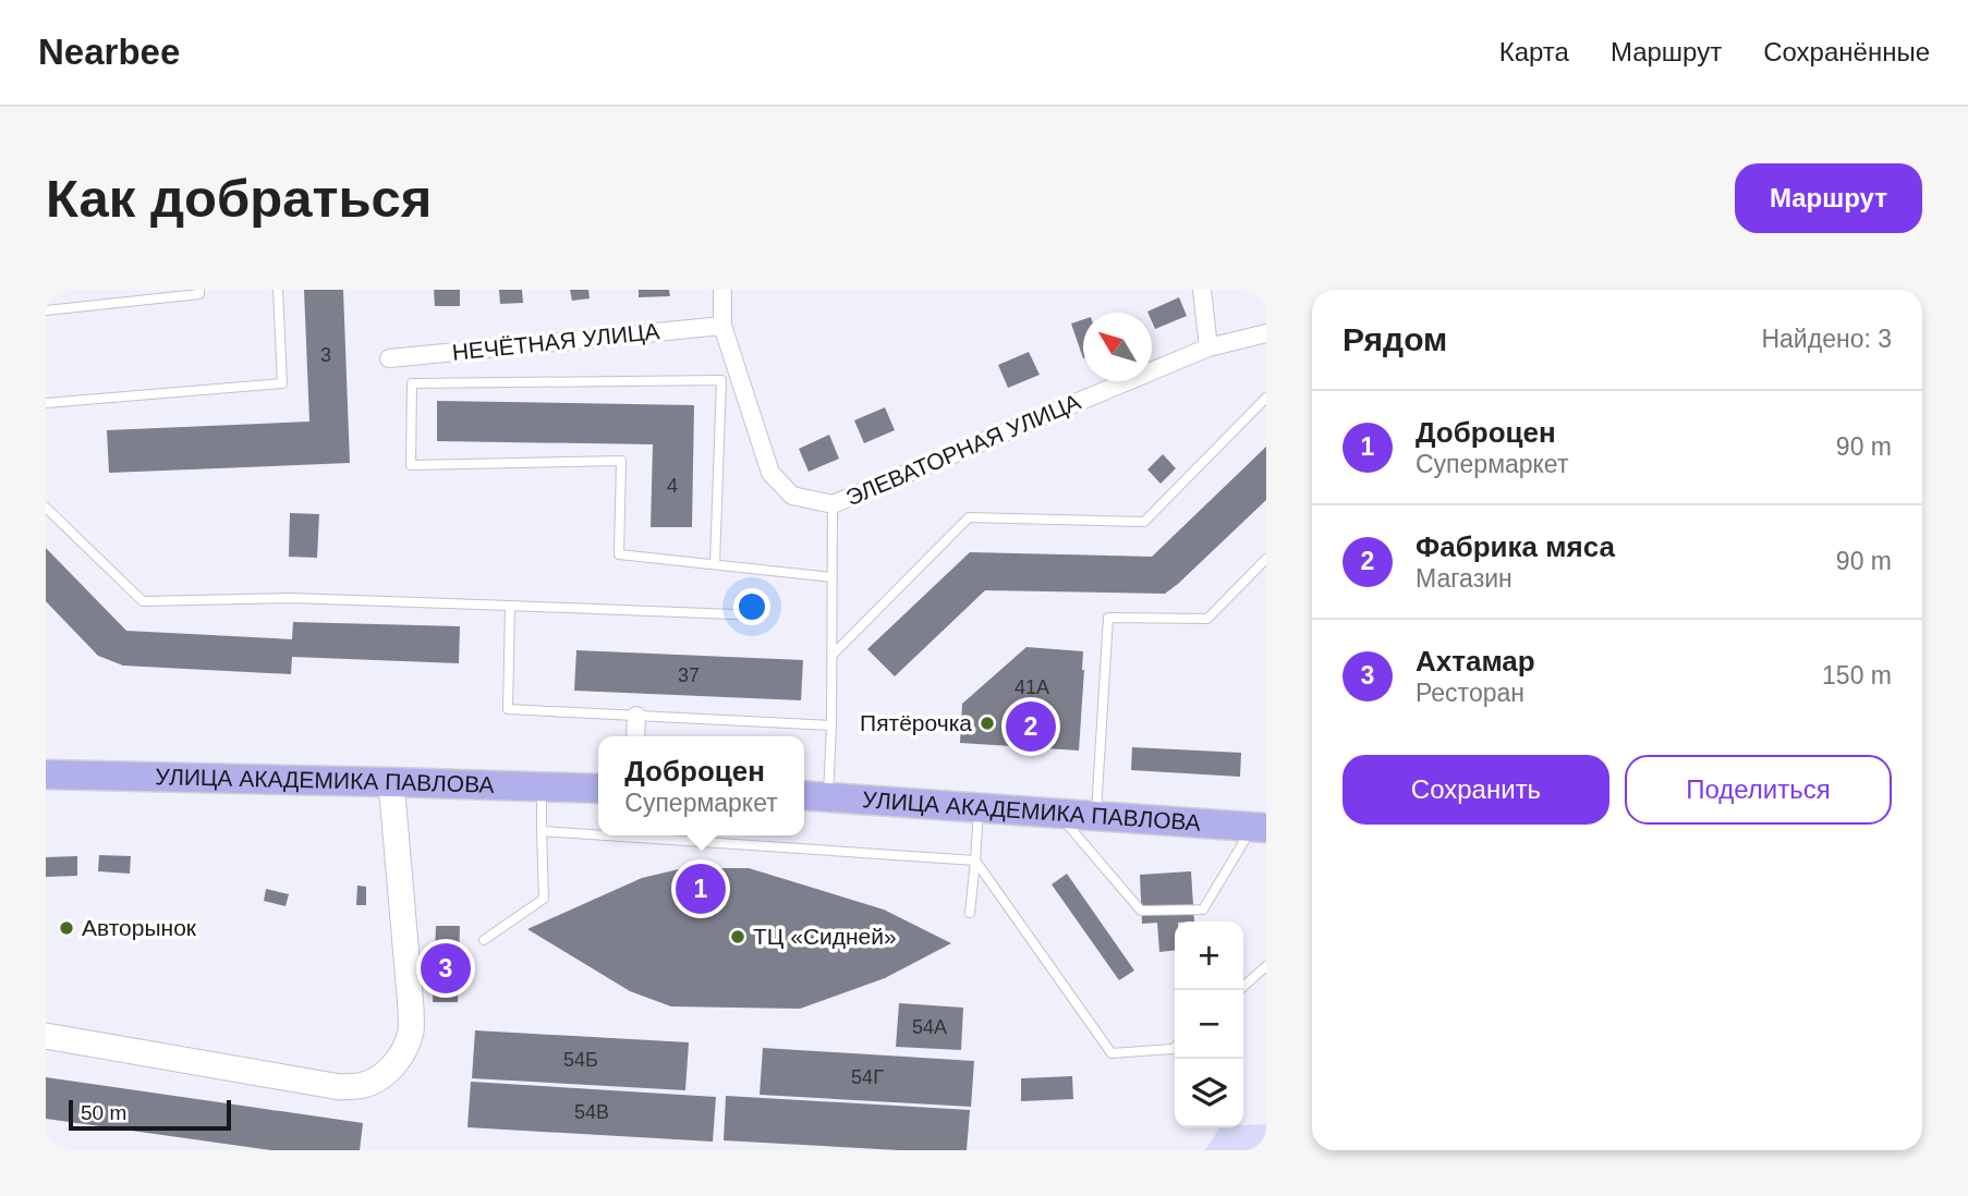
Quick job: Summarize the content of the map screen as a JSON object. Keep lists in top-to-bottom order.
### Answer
{
  "streets": {
    "main road": ["УЛИЦА АКАДЕМИКА ПАВЛОВА"],
    "street": ["НЕЧЁТНАЯ УЛИЦА", "ЭЛЕВАТОРНАЯ УЛИЦА"]
  },
  "places": ["Пятёрочка", "Авторынок", "ТЦ «Сидней»"],
  "house_numbers": [
    "3",
    "4",
    "37",
    "41А",
    "54А",
    "54Б",
    "54Г",
    "54В"
  ],
  "scale_bar": "50 m",
  "north": "top left",
  "page": {
    "header": "Nearbee",
    "nav": ["Карта", "Маршрут", "Сохранённые"],
    "buttons": [
      "Маршрут",
      ["Сохранить", "Поделиться"]
    ],
    "title": "Как добраться",
    "heading": ["Рядом", "Найдено: 3"],
    "list": [
      {
        "mark": "1",
        "name": "Доброцен",
        "note": "Супермаркет",
        "value": "90 m"
      },
      {
        "mark": "2",
        "name": "Фабрика мяса",
        "note": "Магазин",
        "value": "90 m"
      },
      {
        "mark": "3",
        "name": "Ахтамар",
        "note": "Ресторан",
        "value": "150 m"
      }
    ],
    "pins": ["2", "1", "3"],
    "popup": ["Доброцен", "Супермаркет"],
    "map_buttons": ["+", "−"],
    "scale": "50 m"
  }
}
